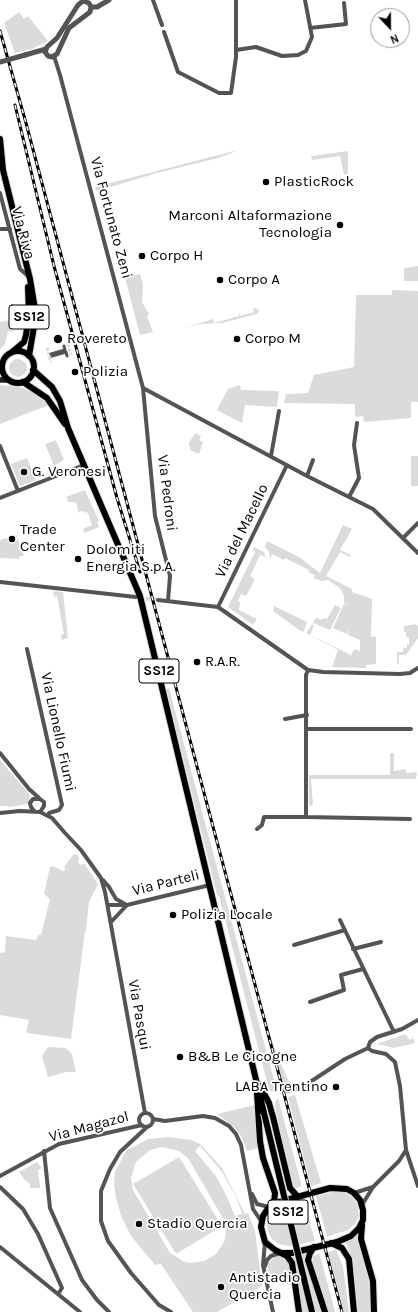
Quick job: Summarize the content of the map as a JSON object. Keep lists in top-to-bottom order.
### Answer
{
  "streets": {
    "main road": ["SS12"],
    "street": [
      "Via Fortunato Zeni",
      "Via Riva",
      "Via Pedroni",
      "Via del Macello",
      "Via Lionello Fiumi",
      "Via Parteli",
      "Via Pasqui",
      "Via Magazol"
    ]
  },
  "crossings": [
    ["Via Fortunato Zeni", "Via Pedroni"],
    ["Via Riva", "SS12"],
    ["SS12", "Via Parteli"],
    ["Via Lionello Fiumi", "Via Parteli"],
    ["Via Parteli", "Via Pasqui"],
    ["Via Pasqui", "Via Magazol"]
  ],
  "places": [
    "PlasticRock",
    "Marconi Altaformazione Tecnologia",
    "Corpo H",
    "Corpo A",
    "Rovereto",
    "Corpo M",
    "Polizia",
    "G. Veronesi",
    "Trade Center",
    "Dolomiti Energia S.p.A.",
    "R.A.R.",
    "Polizia Locale",
    "B&B Le Cicogne",
    "LABA Trentino",
    "Stadio Quercia",
    "Antistadio Quercia"
  ],
  "north": "bottom"
}
